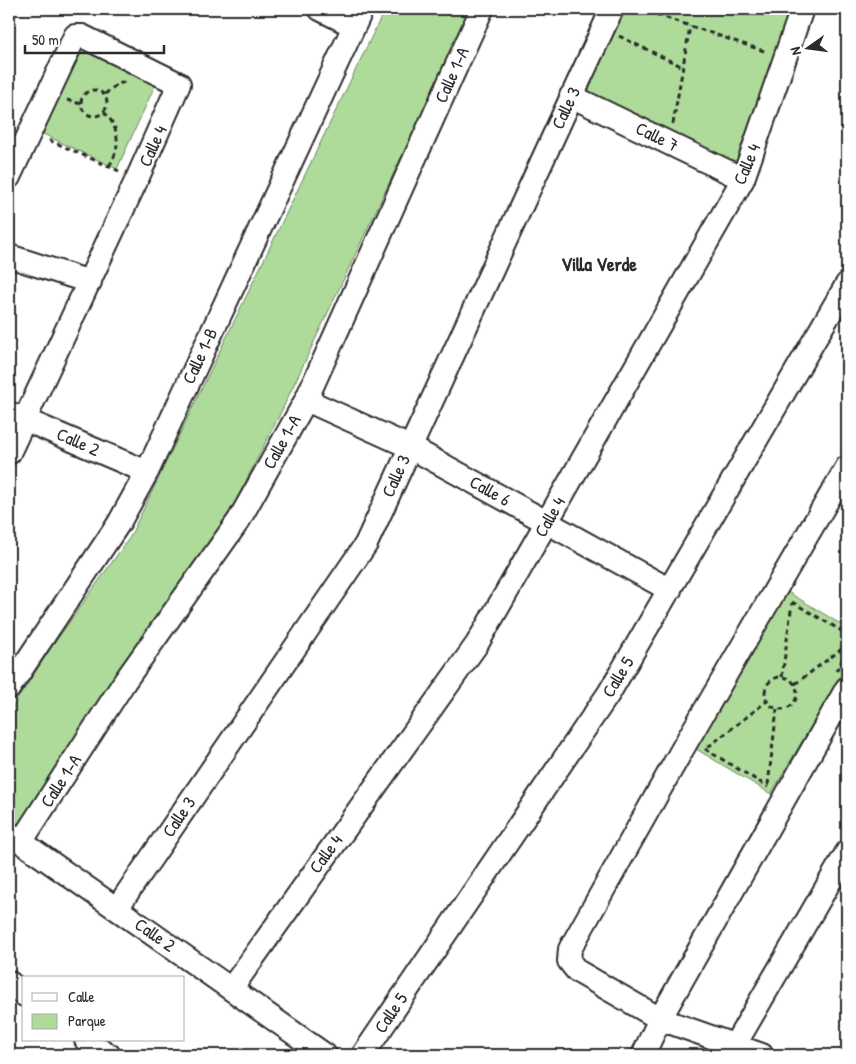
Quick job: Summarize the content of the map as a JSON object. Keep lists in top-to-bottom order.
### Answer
{
  "streets": {
    "street": [
      "Calle 1-A",
      "Calle 3",
      "Calle 7",
      "Calle 4",
      "Calle 1-B",
      "Calle 2",
      "Calle 6",
      "Calle 5"
    ]
  },
  "crossings": [
    ["Calle 1-A", "Calle 2"],
    ["Calle 1-A", "Calle 6"],
    ["Calle 3", "Calle 7"],
    ["Calle 3", "Calle 2"],
    ["Calle 3", "Calle 6"],
    ["Calle 7", "Calle 4"],
    ["Calle 4", "Calle 2"],
    ["Calle 4", "Calle 6"],
    ["Calle 1-B", "Calle 2"],
    ["Calle 6", "Calle 5"]
  ],
  "districts": ["Villa Verde"],
  "legend": ["Calle", "Parque"],
  "scale_bar": "50 m",
  "north": "left"
}
